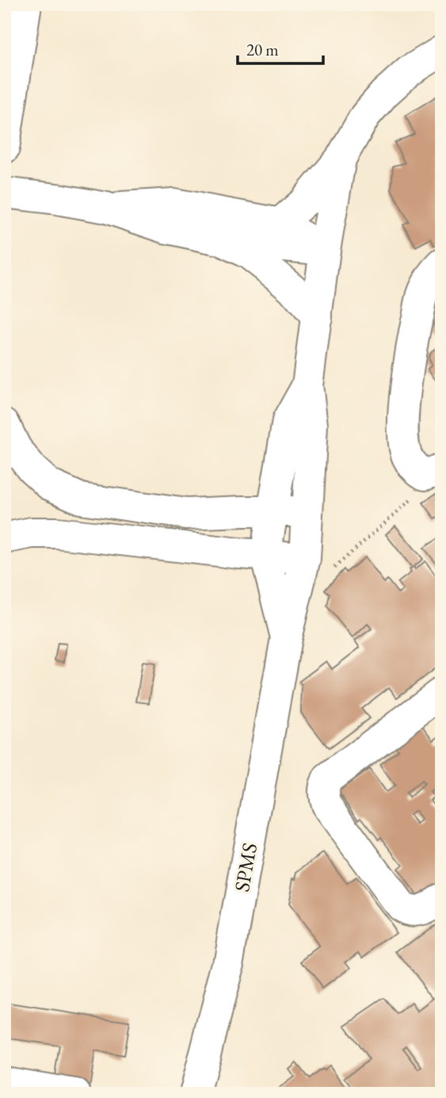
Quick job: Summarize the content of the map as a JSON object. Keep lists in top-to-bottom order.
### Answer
{
  "streets": {
    "main road": ["SPMS"]
  },
  "scale_bar": "20 m"
}
